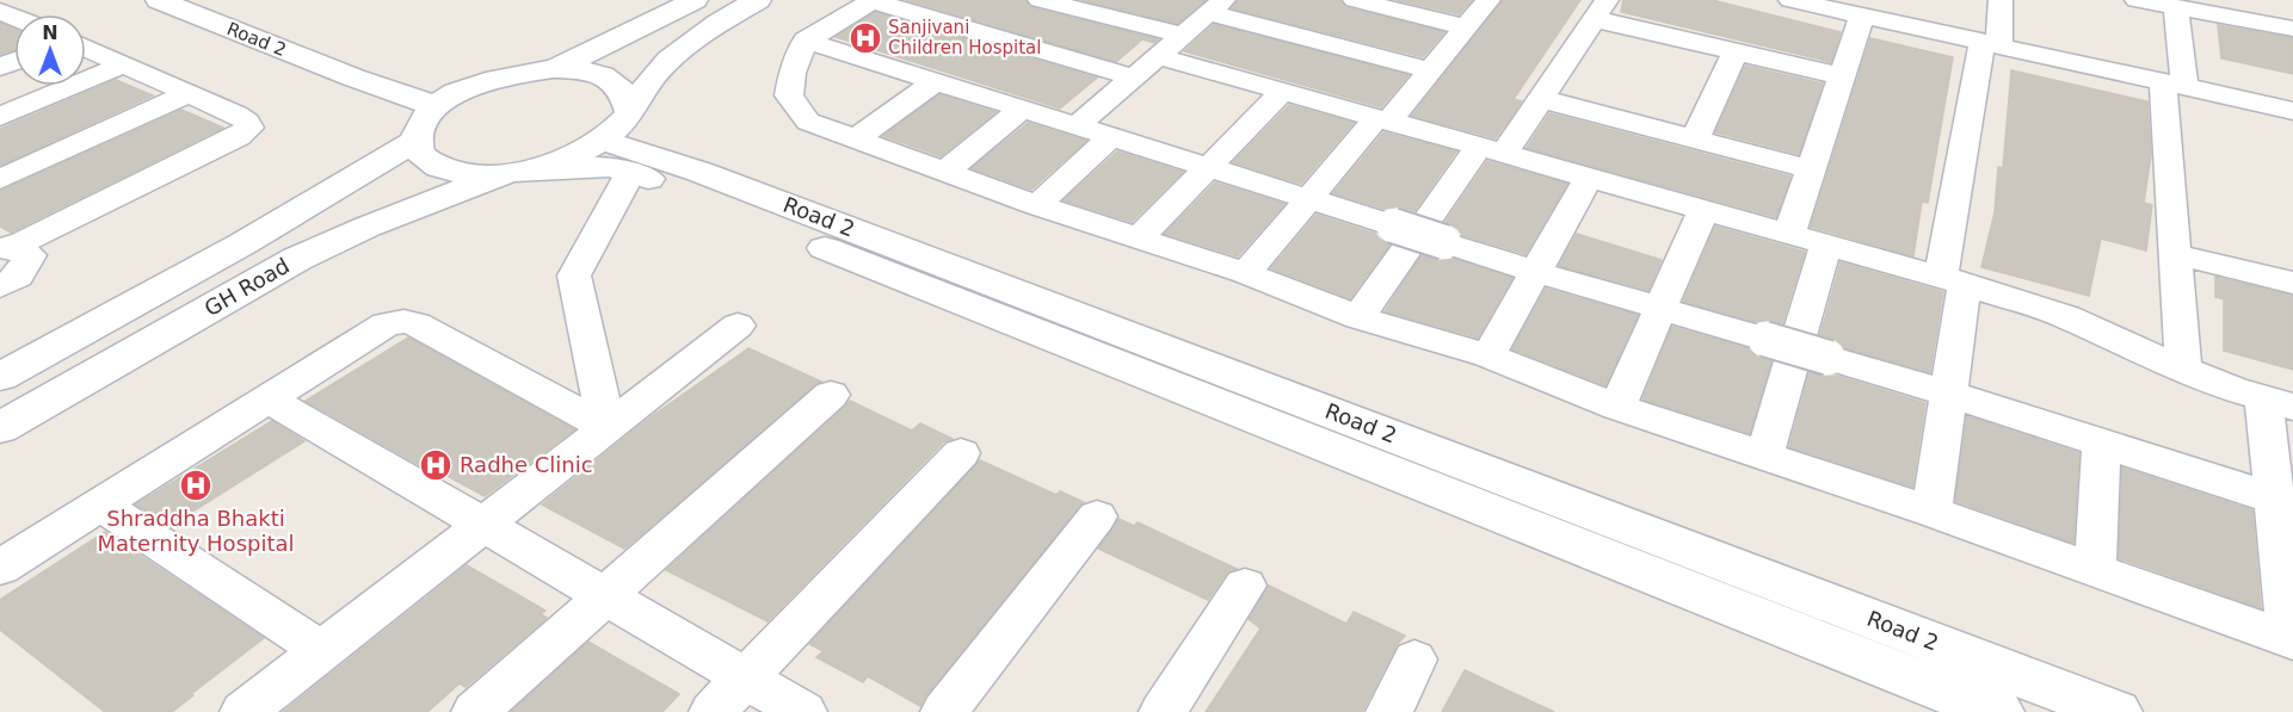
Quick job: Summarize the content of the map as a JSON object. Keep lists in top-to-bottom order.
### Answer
{
  "streets": {
    "street": ["Road 2", "GH Road"]
  },
  "crossings": [
    ["Road 2", "GH Road"]
  ],
  "places": {
    "hospital": ["Sanjivani Children Hospital", "Radhe Clinic", "Shraddha Bhakti Maternity Hospital"]
  },
  "north": "top"
}
